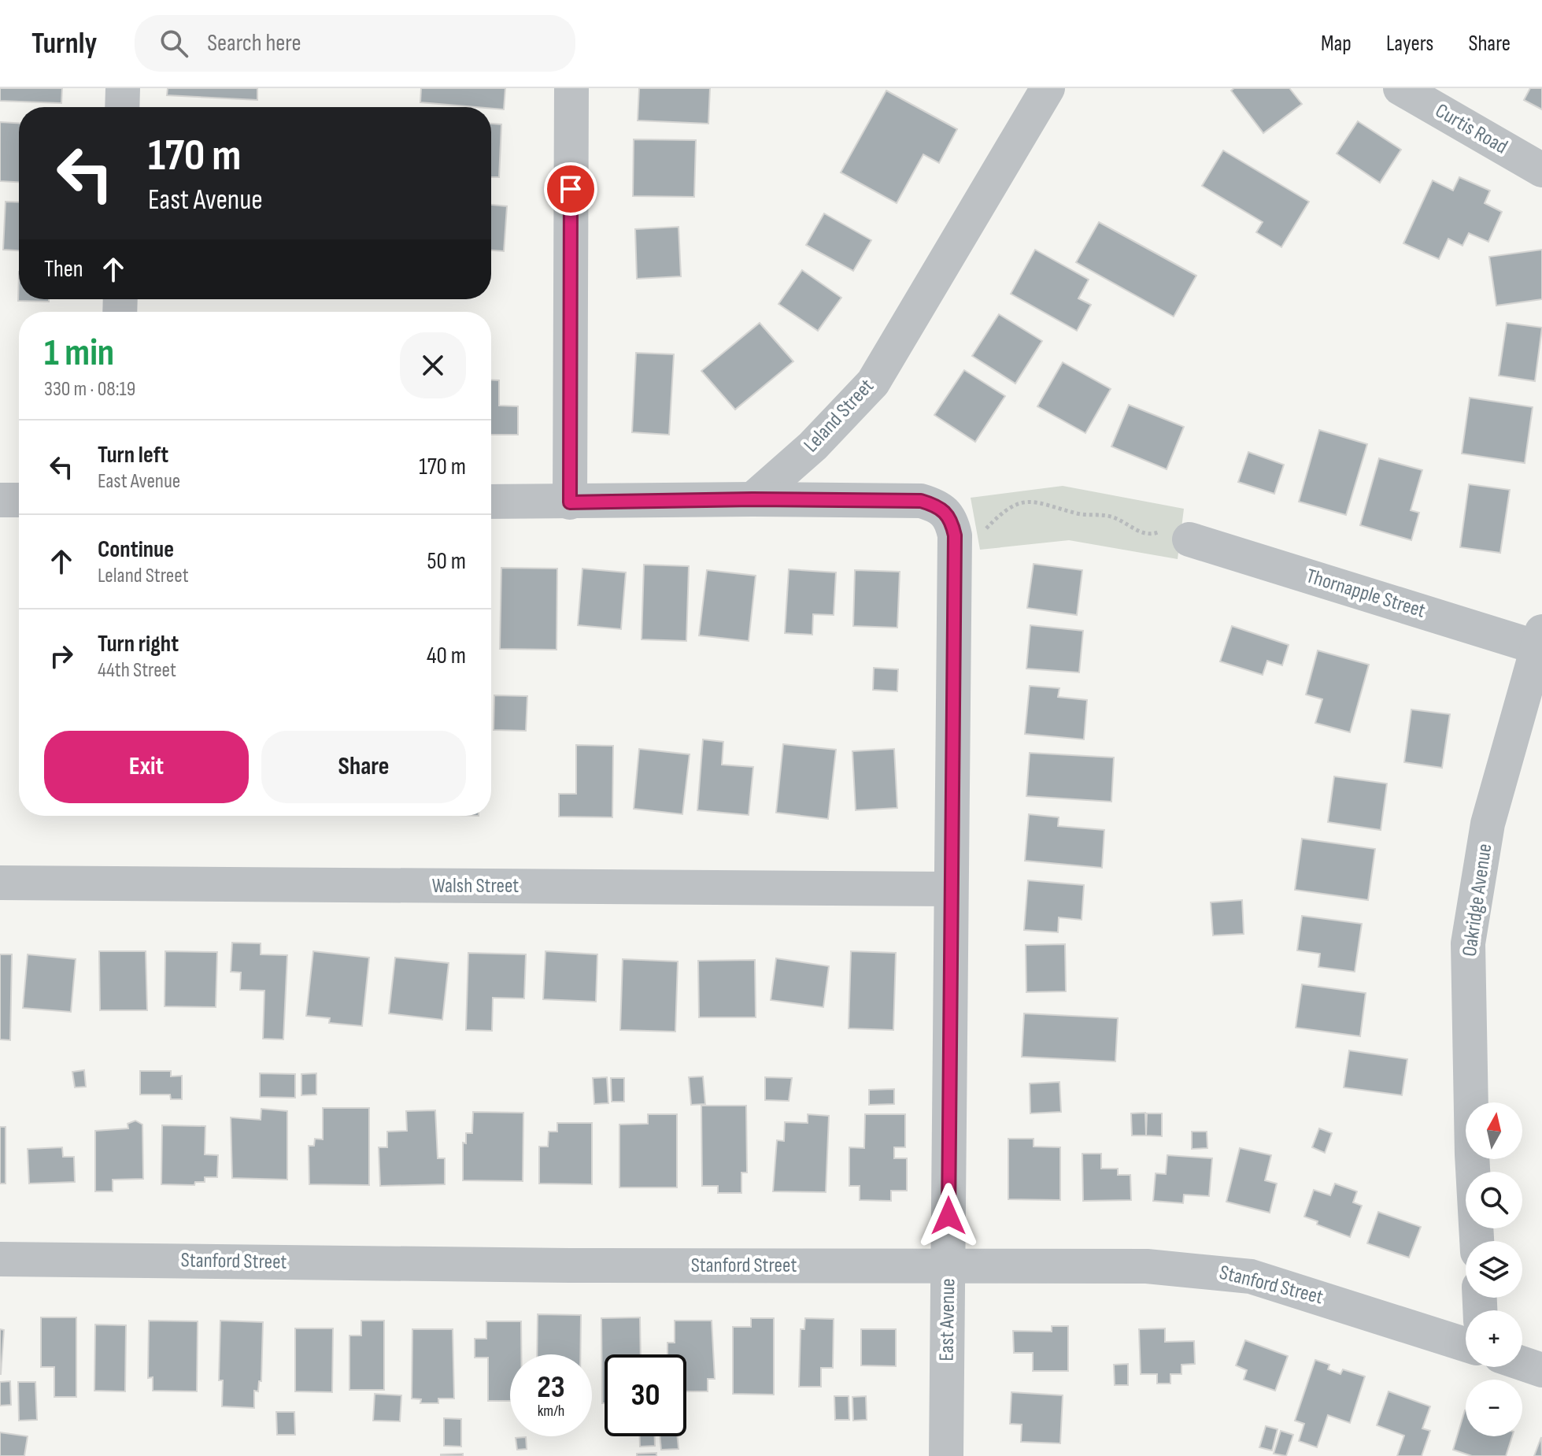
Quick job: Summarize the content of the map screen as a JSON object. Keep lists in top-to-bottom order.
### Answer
{
  "streets": {
    "street": [
      "Curtis Road",
      "Leland Street",
      "Thornapple Street",
      "Walsh Street",
      "Oakridge Avenue",
      "Stanford Street",
      "East Avenue"
    ]
  },
  "crossings": [
    ["Leland Street", "East Avenue"],
    ["Thornapple Street", "Oakridge Avenue"],
    ["Walsh Street", "East Avenue"],
    ["Stanford Street", "East Avenue"]
  ],
  "north": "top",
  "page": {
    "header": "Turnly",
    "search": "Search here",
    "nav": ["Map", "Layers", "Share"],
    "turn": ["170 m", "East Avenue"],
    "then": "Then",
    "heading": ["1 min", "330 m · 08:19"],
    "list": [
      {
        "name": "Turn left",
        "note": "East Avenue",
        "value": "170 m"
      },
      {
        "name": "Continue",
        "note": "Leland Street",
        "value": "50 m"
      },
      {
        "name": "Turn right",
        "note": "44th Street",
        "value": "40 m"
      }
    ],
    "buttons": ["Exit", "Share"],
    "map_buttons": ["+", "−"],
    "speed": "23 km/h",
    "limit": "30"
  }
}
